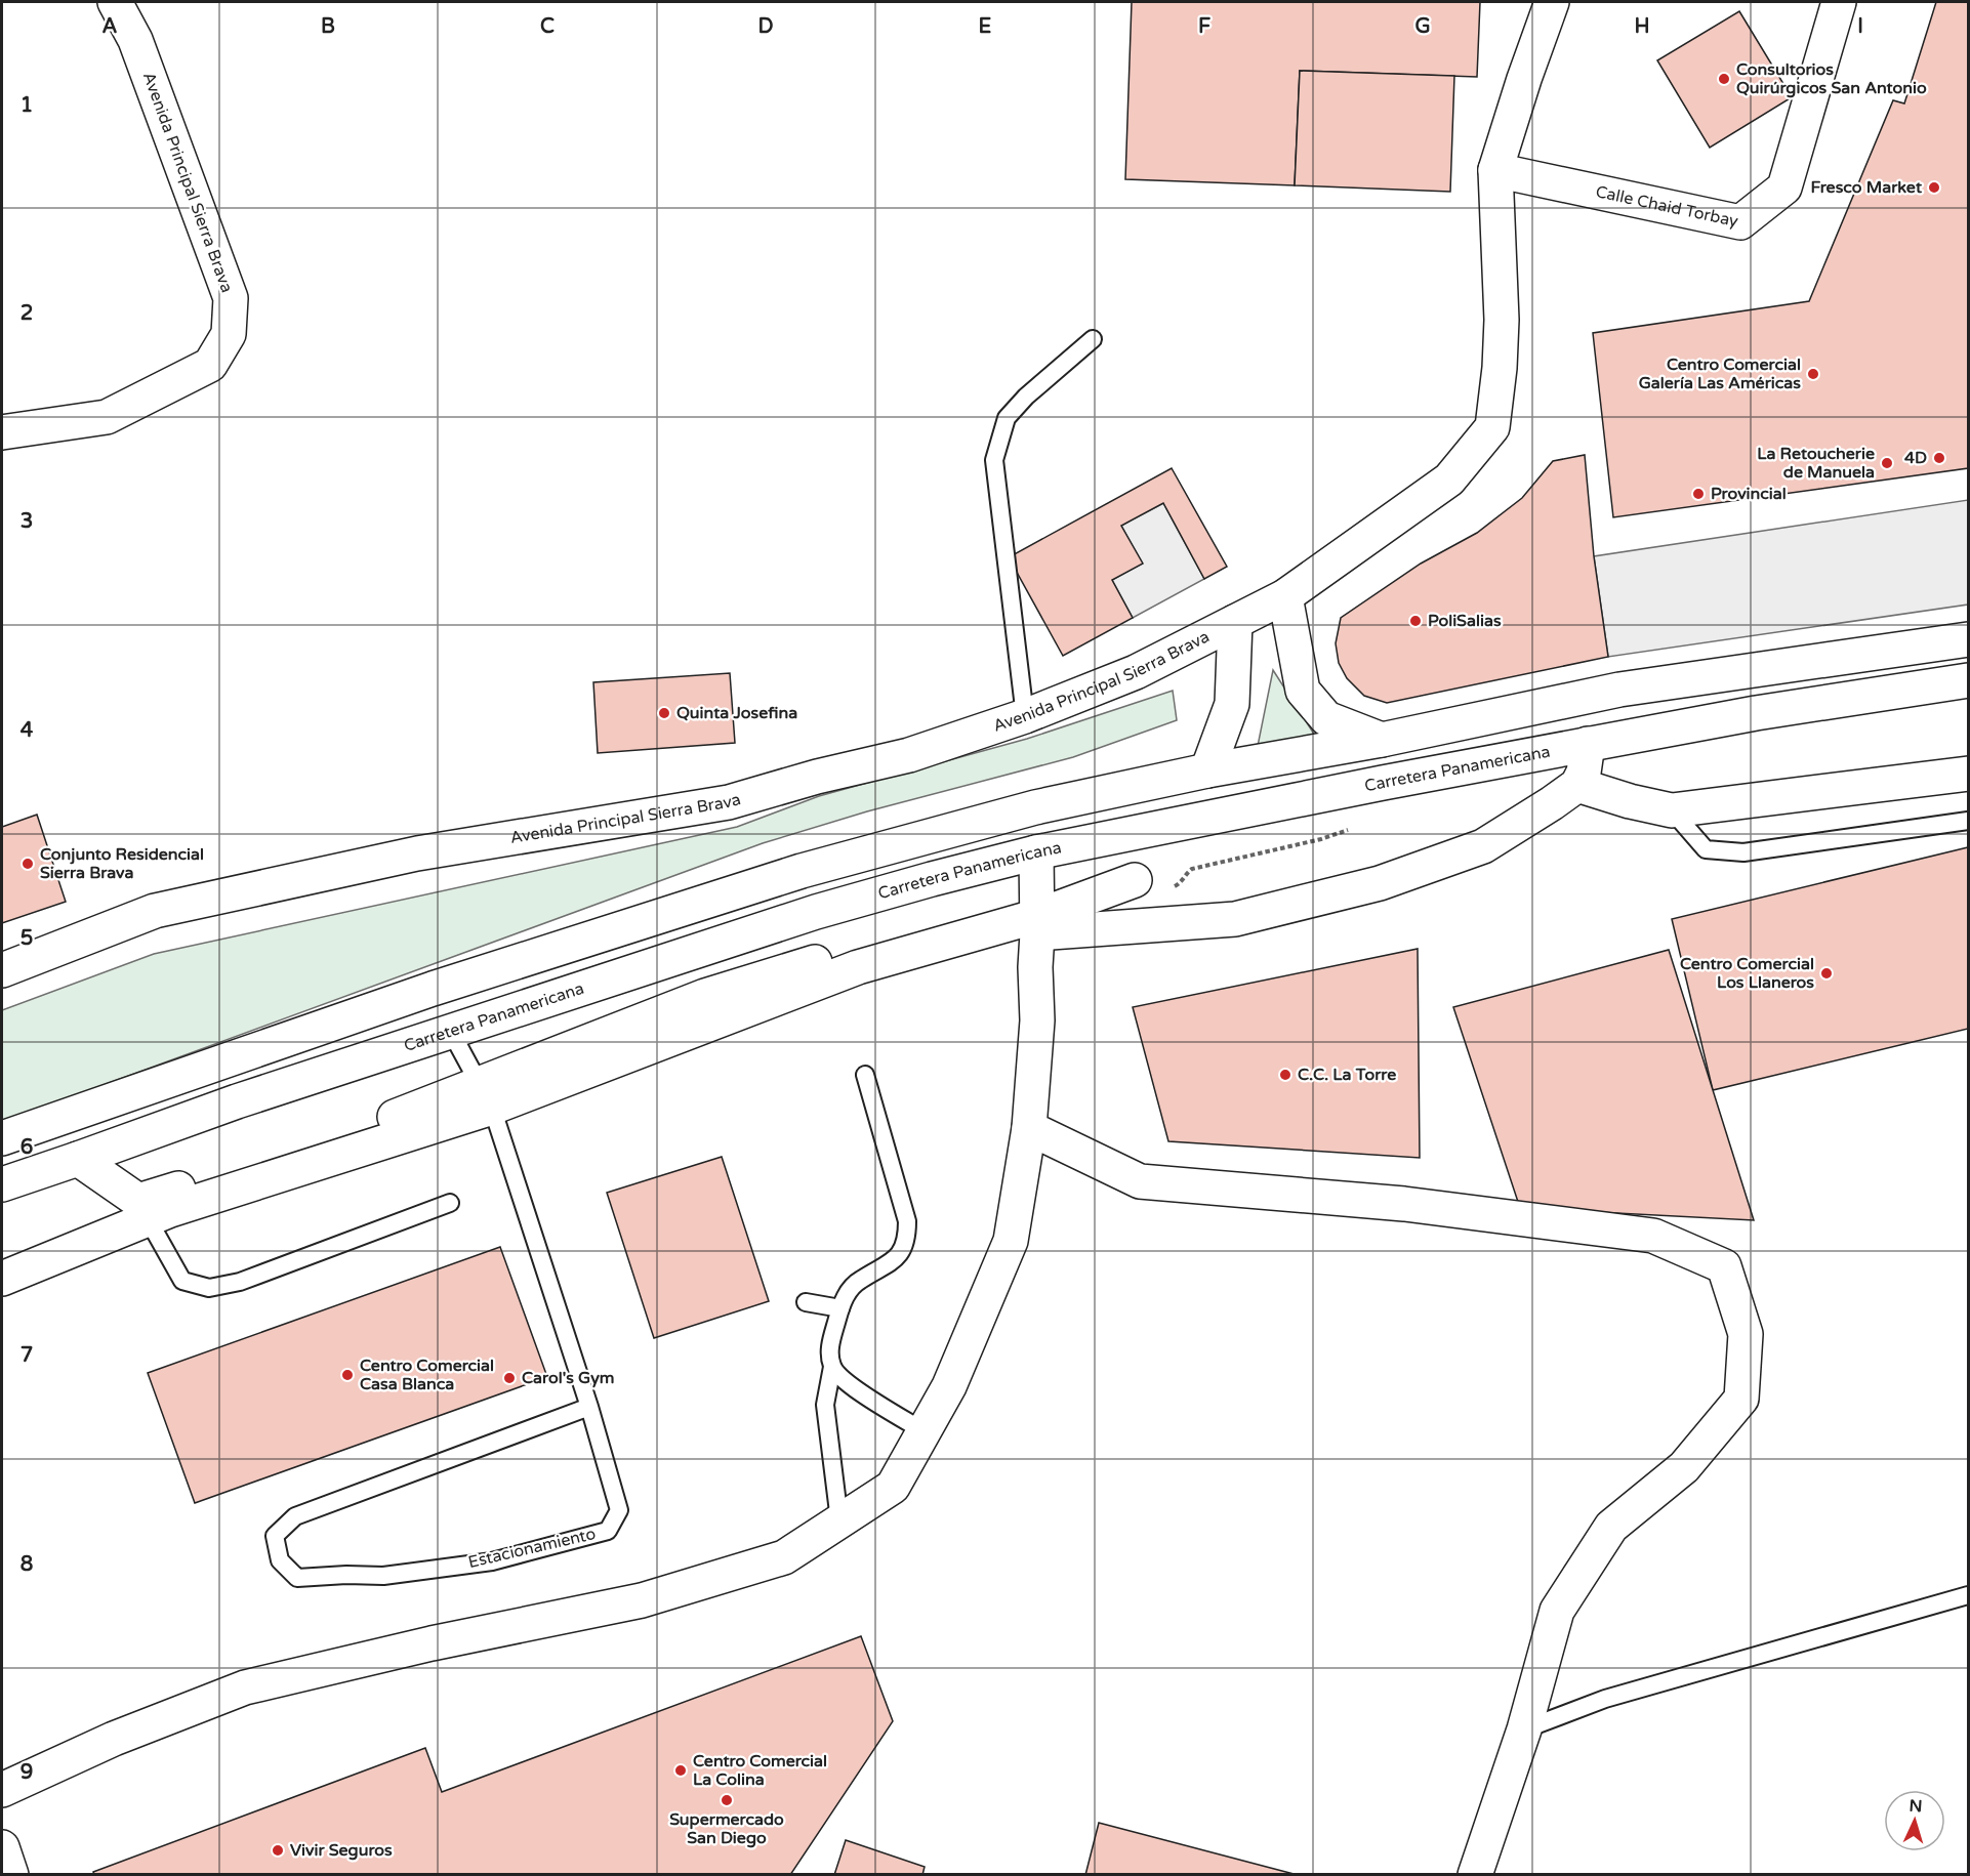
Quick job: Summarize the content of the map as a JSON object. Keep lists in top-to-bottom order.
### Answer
{
  "streets": {
    "street": ["Avenida Principal Sierra Brava", "Calle Chaid Torbay", "Carretera Panamericana"],
    "lane": ["Estacionamiento"]
  },
  "crossings": [
    ["Avenida Principal Sierra Brava", "Calle Chaid Torbay"],
    ["Carretera Panamericana", "Estacionamiento"]
  ],
  "places": [
    "Consultorios Quirúrgicos San Antonio",
    "Fresco Market",
    "Centro Comercial Galería Las Américas",
    "4D",
    "La Retoucherie de Manuela",
    "Provincial",
    "PoliSalias",
    "Quinta Josefina",
    "Conjunto Residencial Sierra Brava",
    "Centro Comercial Los Llaneros",
    "C.C. La Torre",
    "Centro Comercial Casa Blanca",
    "Carol's Gym",
    "Centro Comercial La Colina",
    "Supermercado San Diego",
    "Vivir Seguros"
  ],
  "north": "top",
  "grid": {
    "columns": [
      "A",
      "B",
      "C",
      "D",
      "E",
      "F",
      "G",
      "H",
      "I"
    ],
    "rows": [
      "1",
      "2",
      "3",
      "4",
      "5",
      "6",
      "7",
      "8",
      "9"
    ]
  }
}
